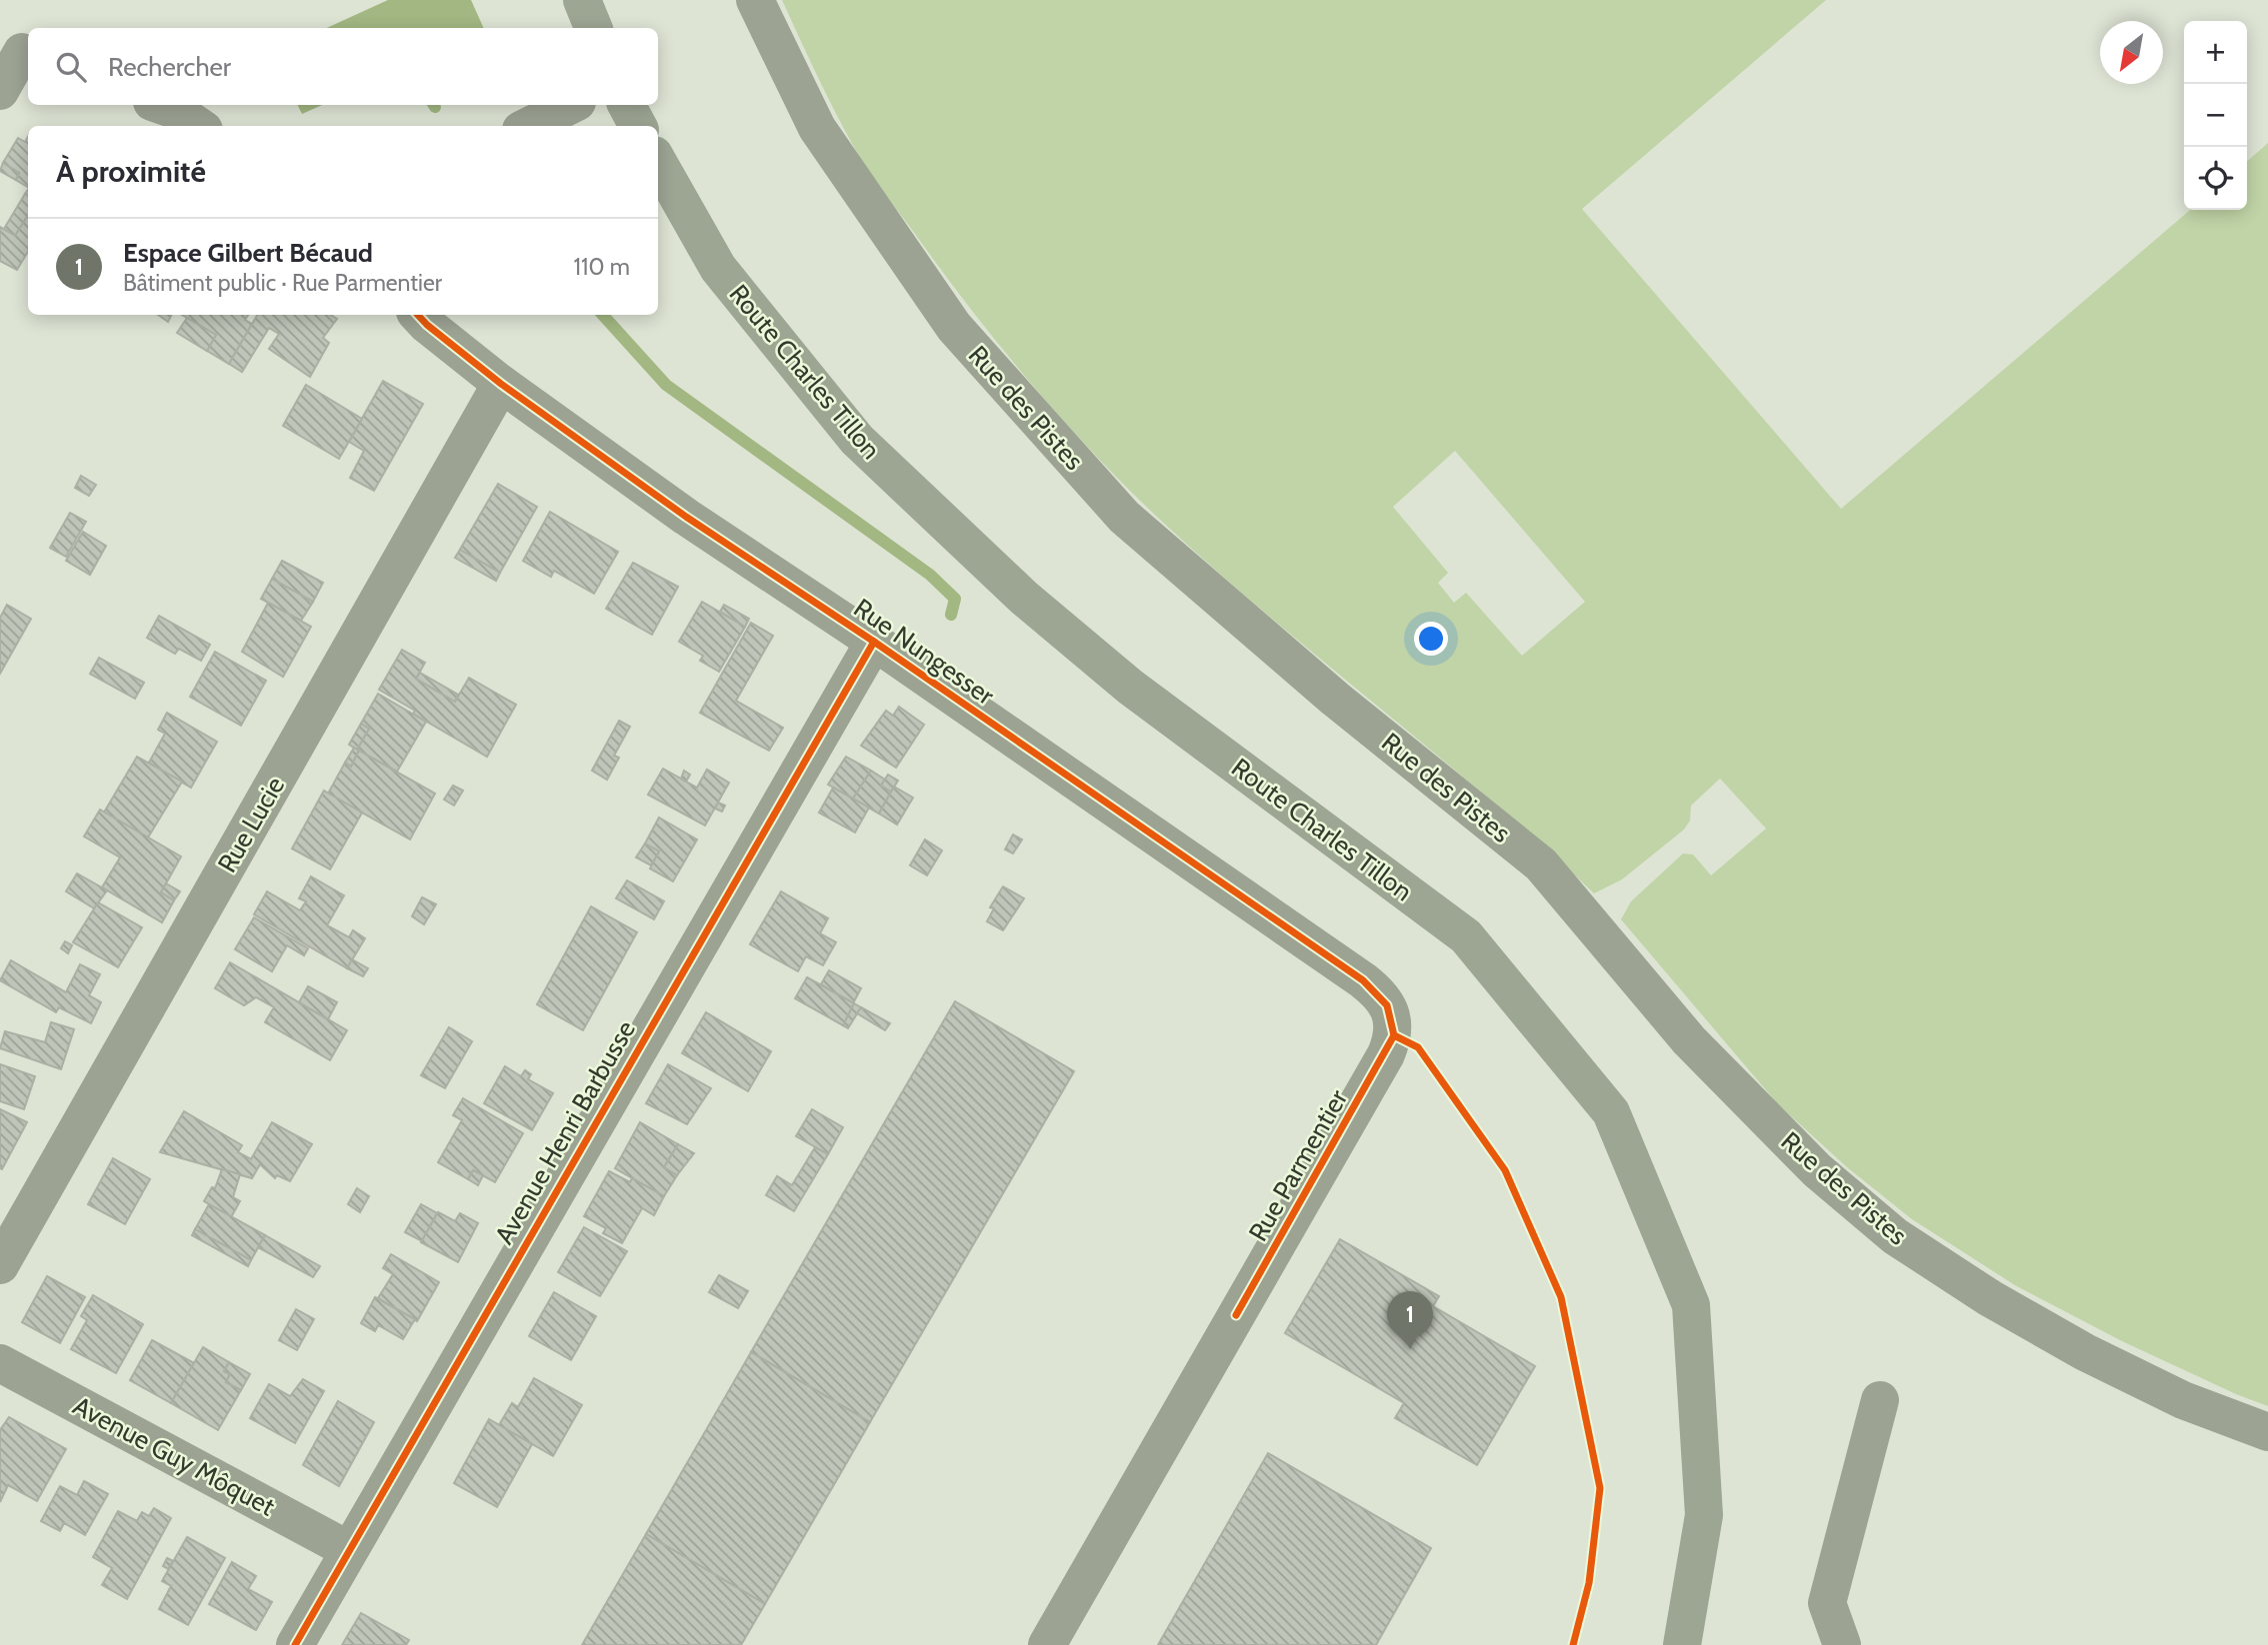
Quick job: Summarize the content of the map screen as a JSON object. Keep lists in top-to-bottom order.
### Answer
{
  "streets": {
    "main road": ["Route Charles Tillon"],
    "street": [
      "Rue des Pistes",
      "Rue Nungesser",
      "Rue Lucie",
      "Avenue Henri Barbusse",
      "Rue Parmentier",
      "Avenue Guy Môquet"
    ]
  },
  "crossings": [
    ["Rue Nungesser", "Rue Lucie"],
    ["Rue Nungesser", "Avenue Henri Barbusse"],
    ["Rue Nungesser", "Rue Parmentier"],
    ["Avenue Henri Barbusse", "Avenue Guy Môquet"]
  ],
  "north": "bottom left",
  "page": {
    "map_buttons": ["+", "−"],
    "search": "Rechercher",
    "heading": "À proximité",
    "list": [
      {
        "mark": "1",
        "name": "Espace Gilbert Bécaud",
        "note": "Bâtiment public · Rue Parmentier",
        "value": "110 m"
      }
    ],
    "pins": "1"
  }
}
